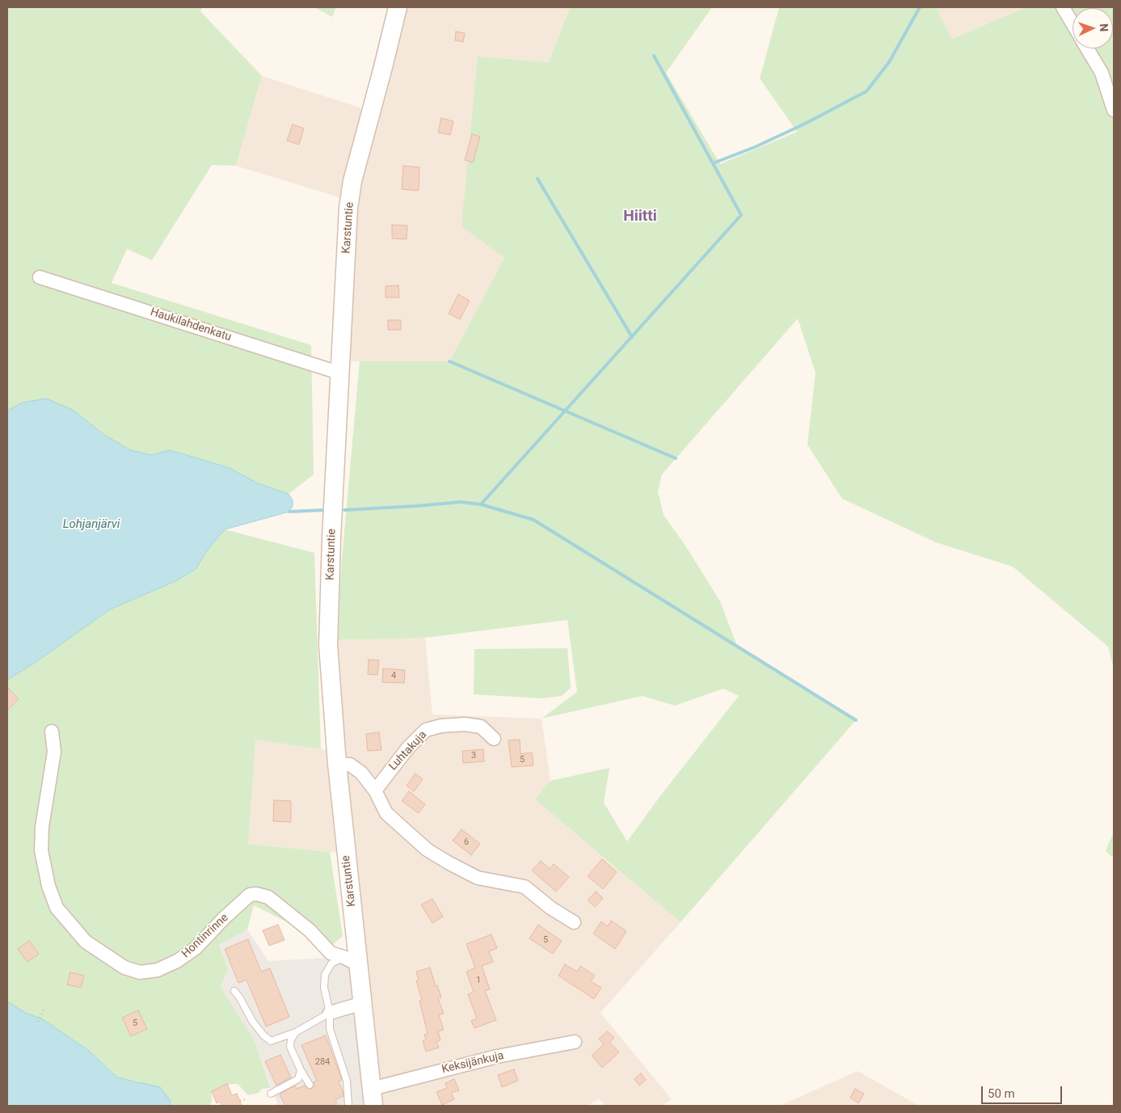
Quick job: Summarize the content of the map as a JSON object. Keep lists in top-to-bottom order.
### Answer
{
  "streets": {
    "street": [
      "Karstuntie",
      "Haukilahdenkatu",
      "Luhtakuja",
      "Hontinrinne",
      "Keksijänkuja"
    ]
  },
  "crossings": [
    ["Karstuntie", "Haukilahdenkatu"],
    ["Karstuntie", "Hontinrinne"],
    ["Karstuntie", "Keksijänkuja"]
  ],
  "districts": ["Hiitti"],
  "water": ["Lohjanjärvi"],
  "house_numbers": [
    "4",
    "3",
    "5",
    "6",
    "5",
    "1",
    "5",
    "284"
  ],
  "scale_bar": "50 m",
  "north": "right"
}
